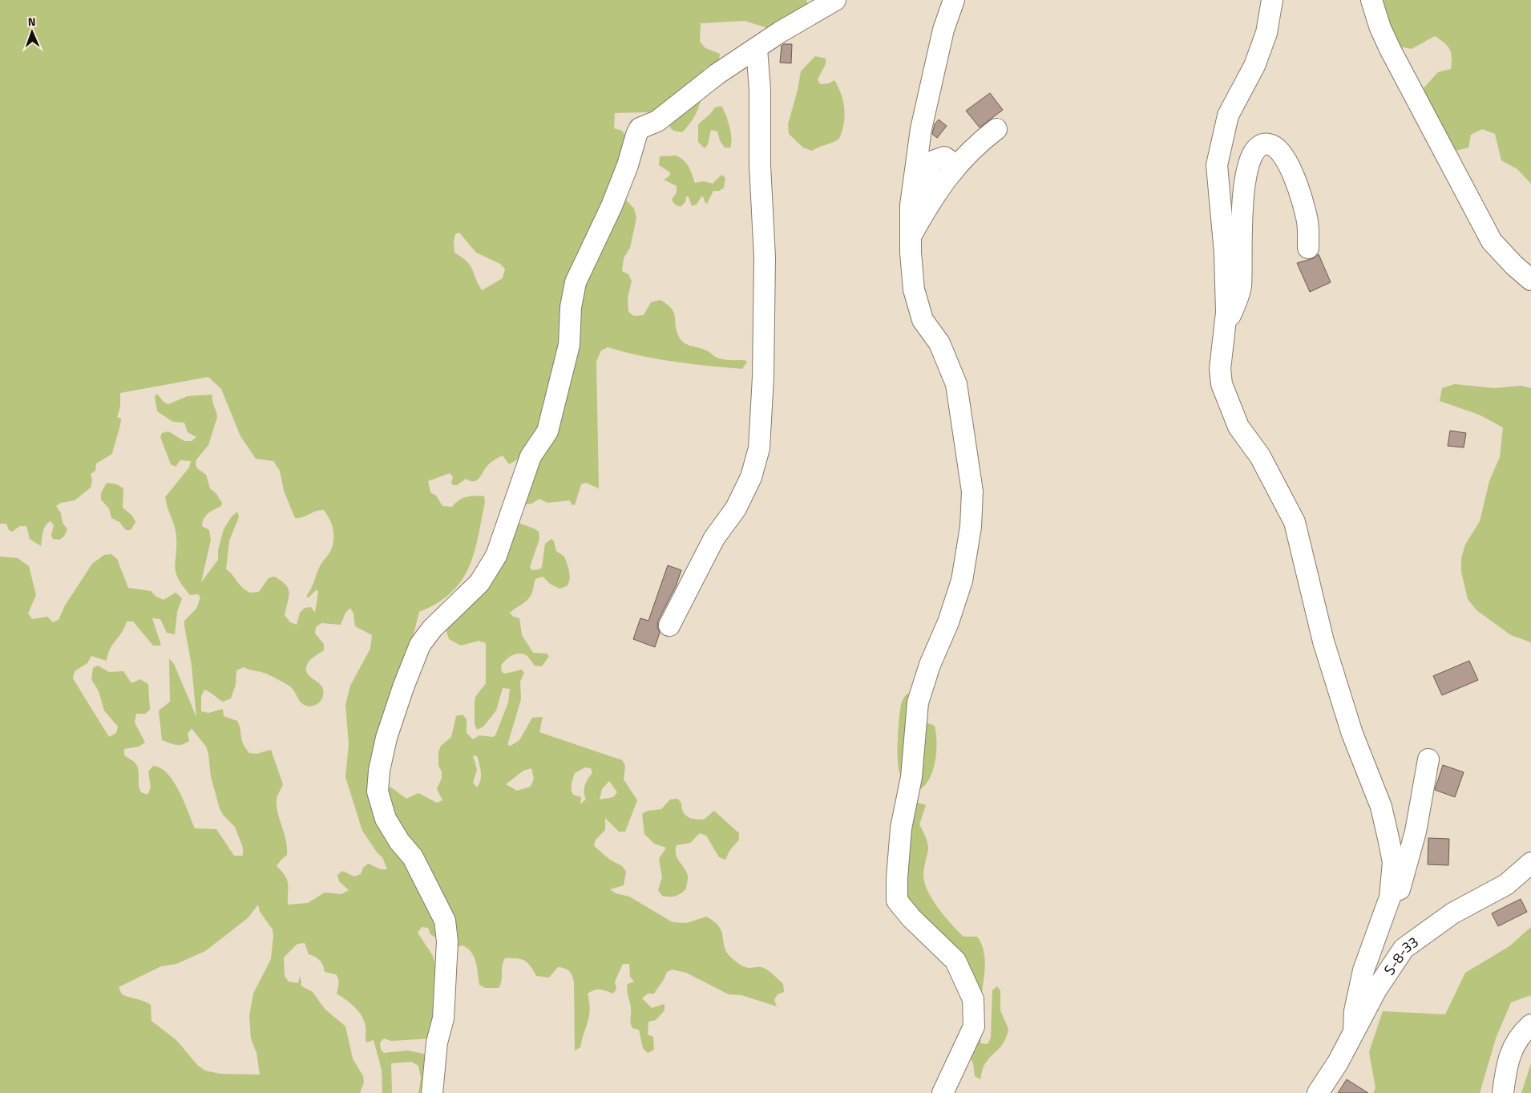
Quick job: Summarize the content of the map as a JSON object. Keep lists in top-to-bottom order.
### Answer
{
  "streets": {
    "street": ["Տ-8-33"]
  },
  "north": "top"
}
